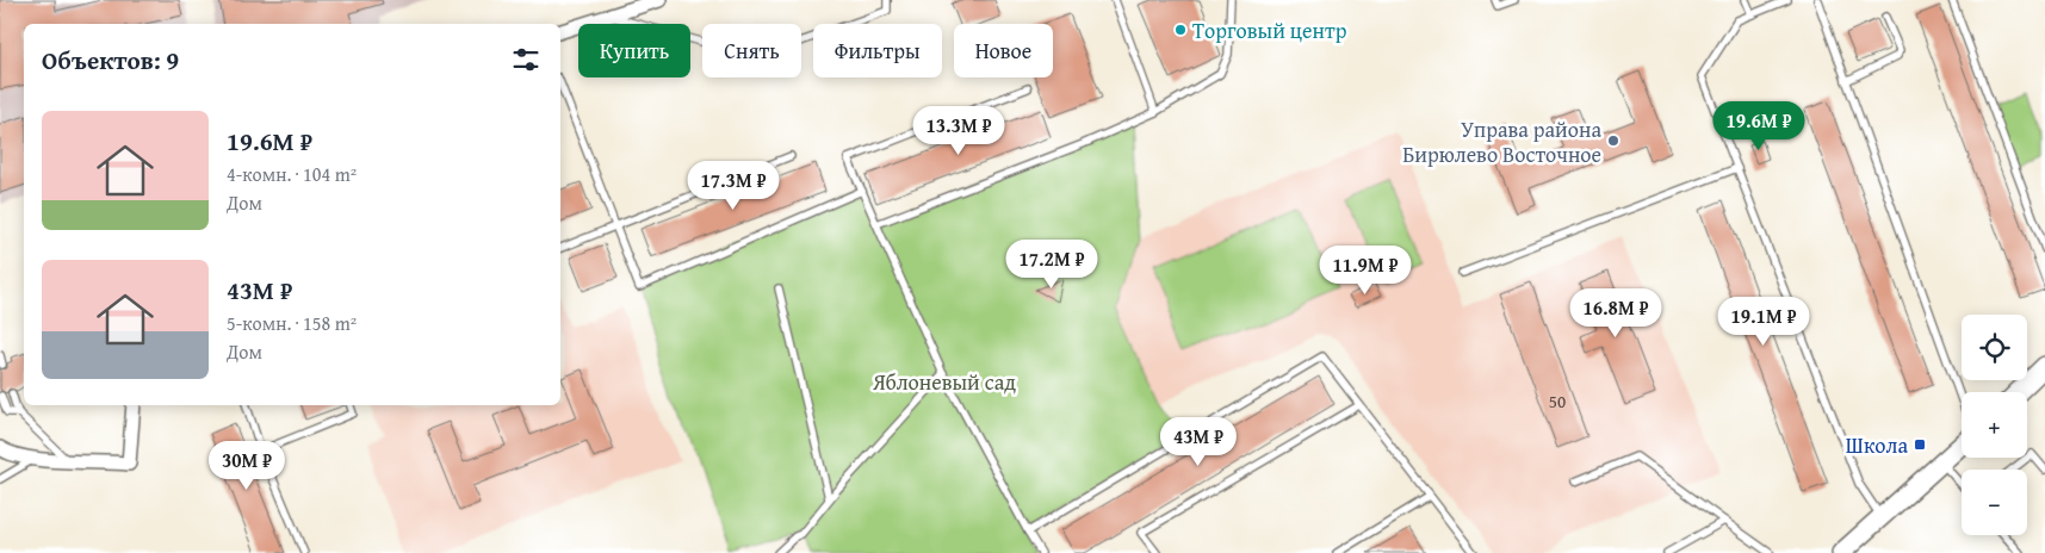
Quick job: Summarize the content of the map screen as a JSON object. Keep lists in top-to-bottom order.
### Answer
{
  "parks": ["Яблоневый сад"],
  "places": {
    "other": ["Торговый центр", "Управа района Бирюлево Восточное"],
    "transit": ["Школа"]
  },
  "house_numbers": ["50"],
  "page": {
    "chip": [
      "Купить",
      "Снять",
      "Фильтры",
      "Новое"
    ],
    "heading": "Объектов: 9",
    "list": [
      {
        "name": "19.6M ₽",
        "note": "4-комн. · 104 m² · Дом"
      },
      {
        "name": "43M ₽",
        "note": "5-комн. · 158 m² · Дом"
      }
    ],
    "price": [
      "19.6M ₽",
      "13.3M ₽",
      "17.3M ₽",
      "17.2M ₽",
      "11.9M ₽",
      "16.8M ₽",
      "19.1M ₽",
      "43M ₽",
      "30M ₽"
    ],
    "map_buttons": ["+", "−"]
  }
}
